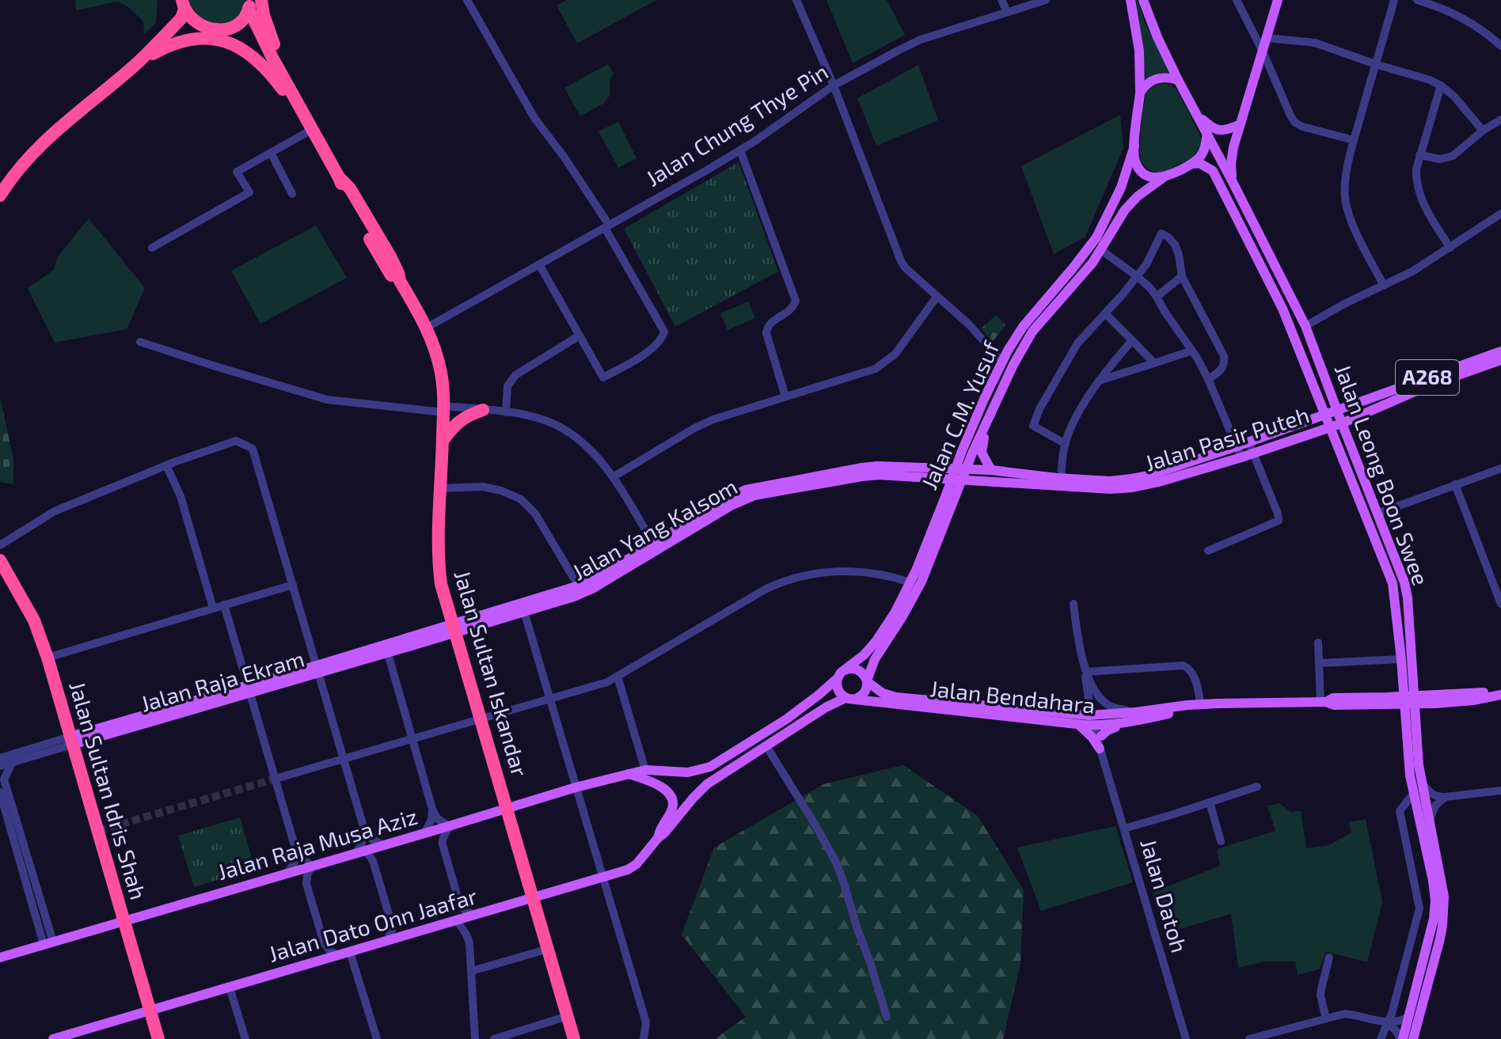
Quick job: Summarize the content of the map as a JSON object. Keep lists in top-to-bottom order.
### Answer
{
  "streets": {
    "highway": ["Jalan Sultan Iskandar", "Jalan Sultan Idris Shah"],
    "main road": [
      "A268",
      "Jalan C.M. Yusuf",
      "Jalan Pasir Puteh",
      "Jalan Leong Boon Swee",
      "Jalan Yang Kalsom",
      "Jalan Raja Ekram",
      "Jalan Bendahara",
      "Jalan Raja Musa Aziz",
      "Jalan Dato Onn Jaafar"
    ],
    "street": ["Jalan Chung Thye Pin", "Jalan Datoh"]
  },
  "crossings": [
    ["Jalan Chung Thye Pin", "Jalan Sultan Iskandar"],
    ["Jalan C.M. Yusuf", "Jalan Pasir Puteh"],
    ["Jalan C.M. Yusuf", "Jalan Leong Boon Swee"],
    ["Jalan C.M. Yusuf", "Jalan Yang Kalsom"],
    ["Jalan C.M. Yusuf", "Jalan Bendahara"],
    ["Jalan Pasir Puteh", "Jalan Leong Boon Swee"],
    ["Jalan Pasir Puteh", "Jalan Yang Kalsom"],
    ["Jalan Leong Boon Swee", "Jalan Bendahara"],
    ["Jalan Yang Kalsom", "Jalan Sultan Iskandar"],
    ["Jalan Yang Kalsom", "Jalan Raja Ekram"],
    ["Jalan Sultan Iskandar", "Jalan Raja Ekram"],
    ["Jalan Sultan Iskandar", "Jalan Raja Musa Aziz"],
    ["Jalan Sultan Iskandar", "Jalan Dato Onn Jaafar"],
    ["Jalan Raja Ekram", "Jalan Sultan Idris Shah"],
    ["Jalan Bendahara", "Jalan Datoh"],
    ["Jalan Sultan Idris Shah", "Jalan Raja Musa Aziz"],
    ["Jalan Sultan Idris Shah", "Jalan Dato Onn Jaafar"],
    ["Jalan Raja Musa Aziz", "Jalan Dato Onn Jaafar"]
  ]
}
